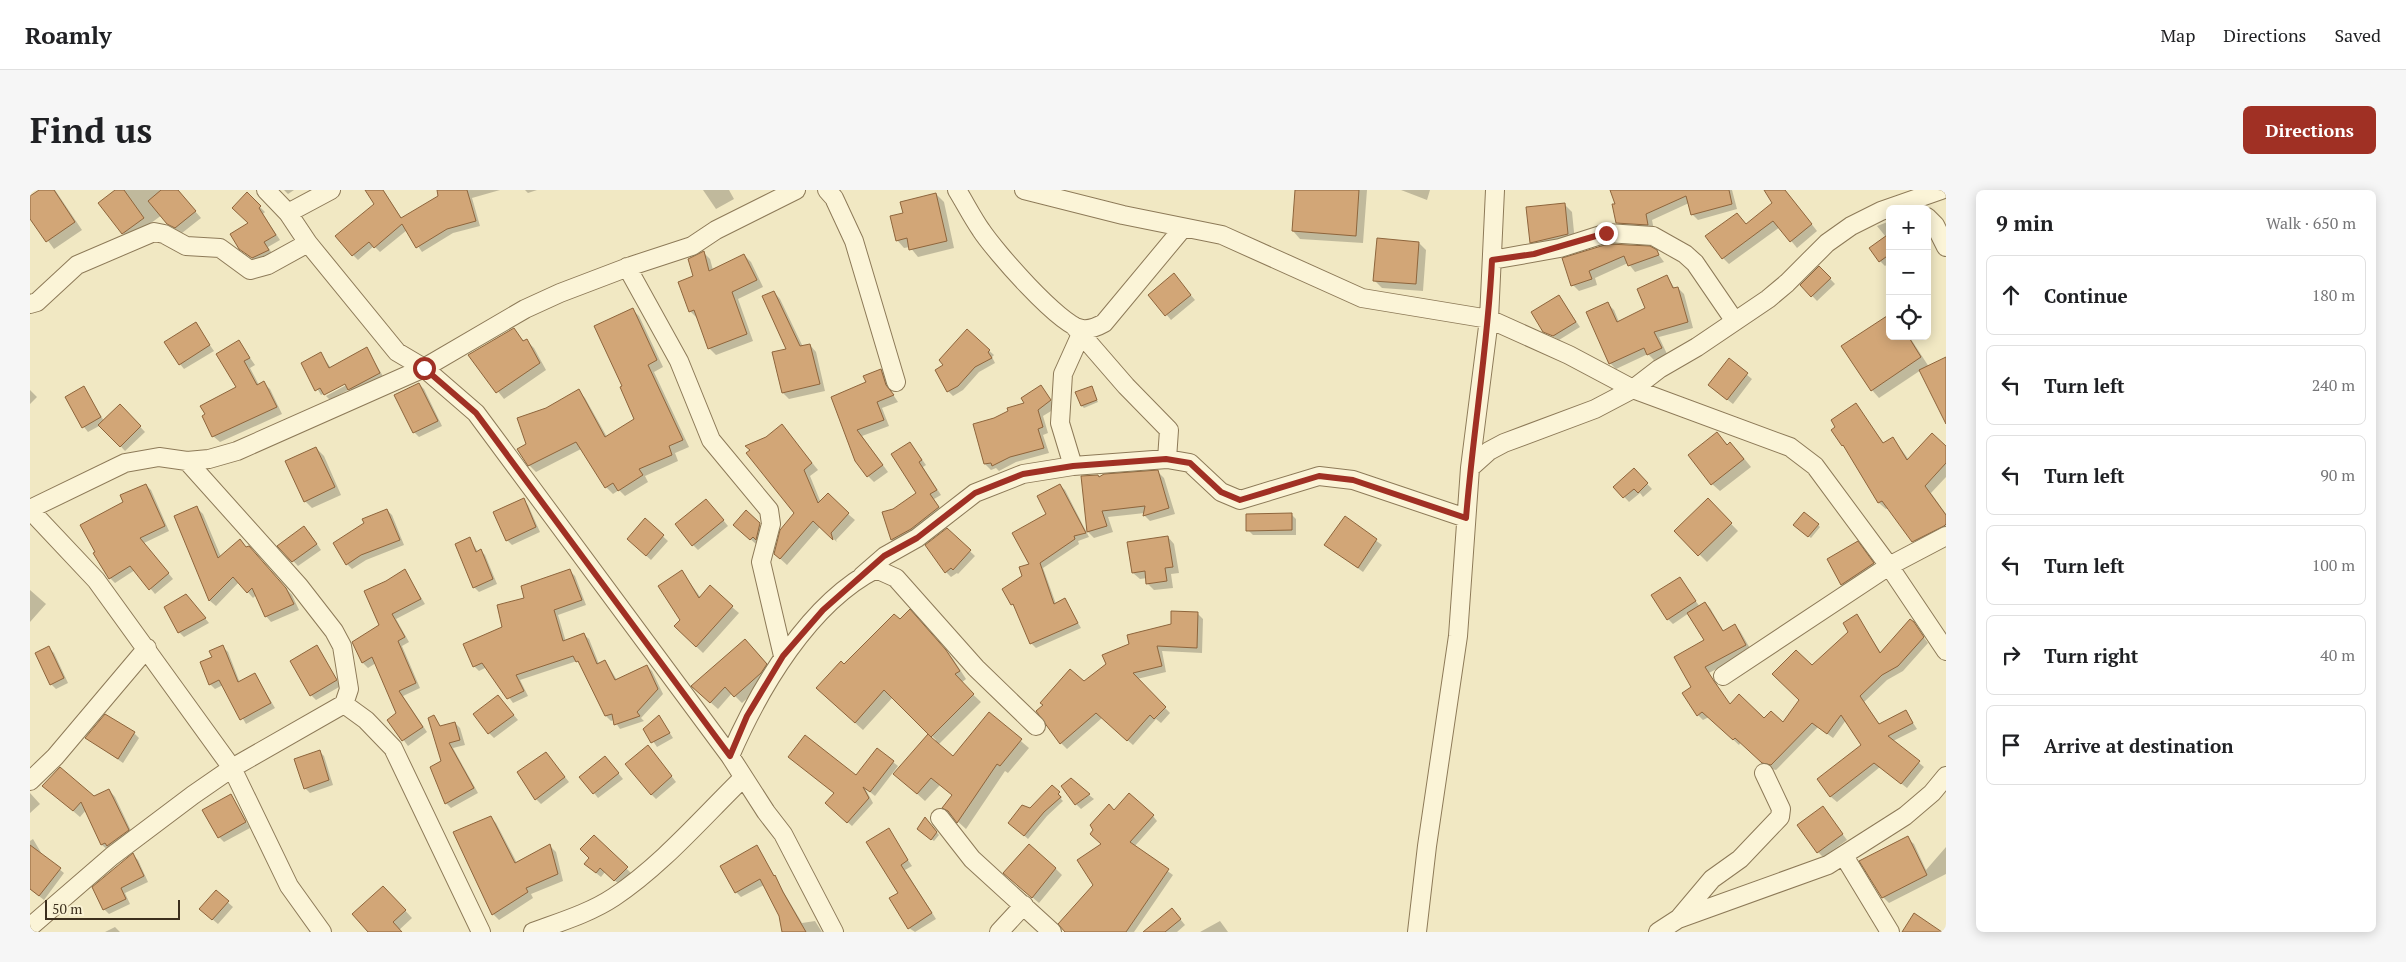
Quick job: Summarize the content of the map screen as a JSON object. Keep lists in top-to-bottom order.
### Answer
{
  "scale_bar": "50 m",
  "page": {
    "header": "Roamly",
    "nav": ["Map", "Directions", "Saved"],
    "buttons": "Directions",
    "title": "Find us",
    "heading": ["9 min", "Walk · 650 m"],
    "map_buttons": ["+", "−"],
    "list": [
      ["Continue", "180 m"],
      ["Turn left", "240 m"],
      ["Turn left", "90 m"],
      ["Turn left", "100 m"],
      ["Turn right", "40 m"],
      "Arrive at destination"
    ],
    "scale": "50 m"
  }
}
